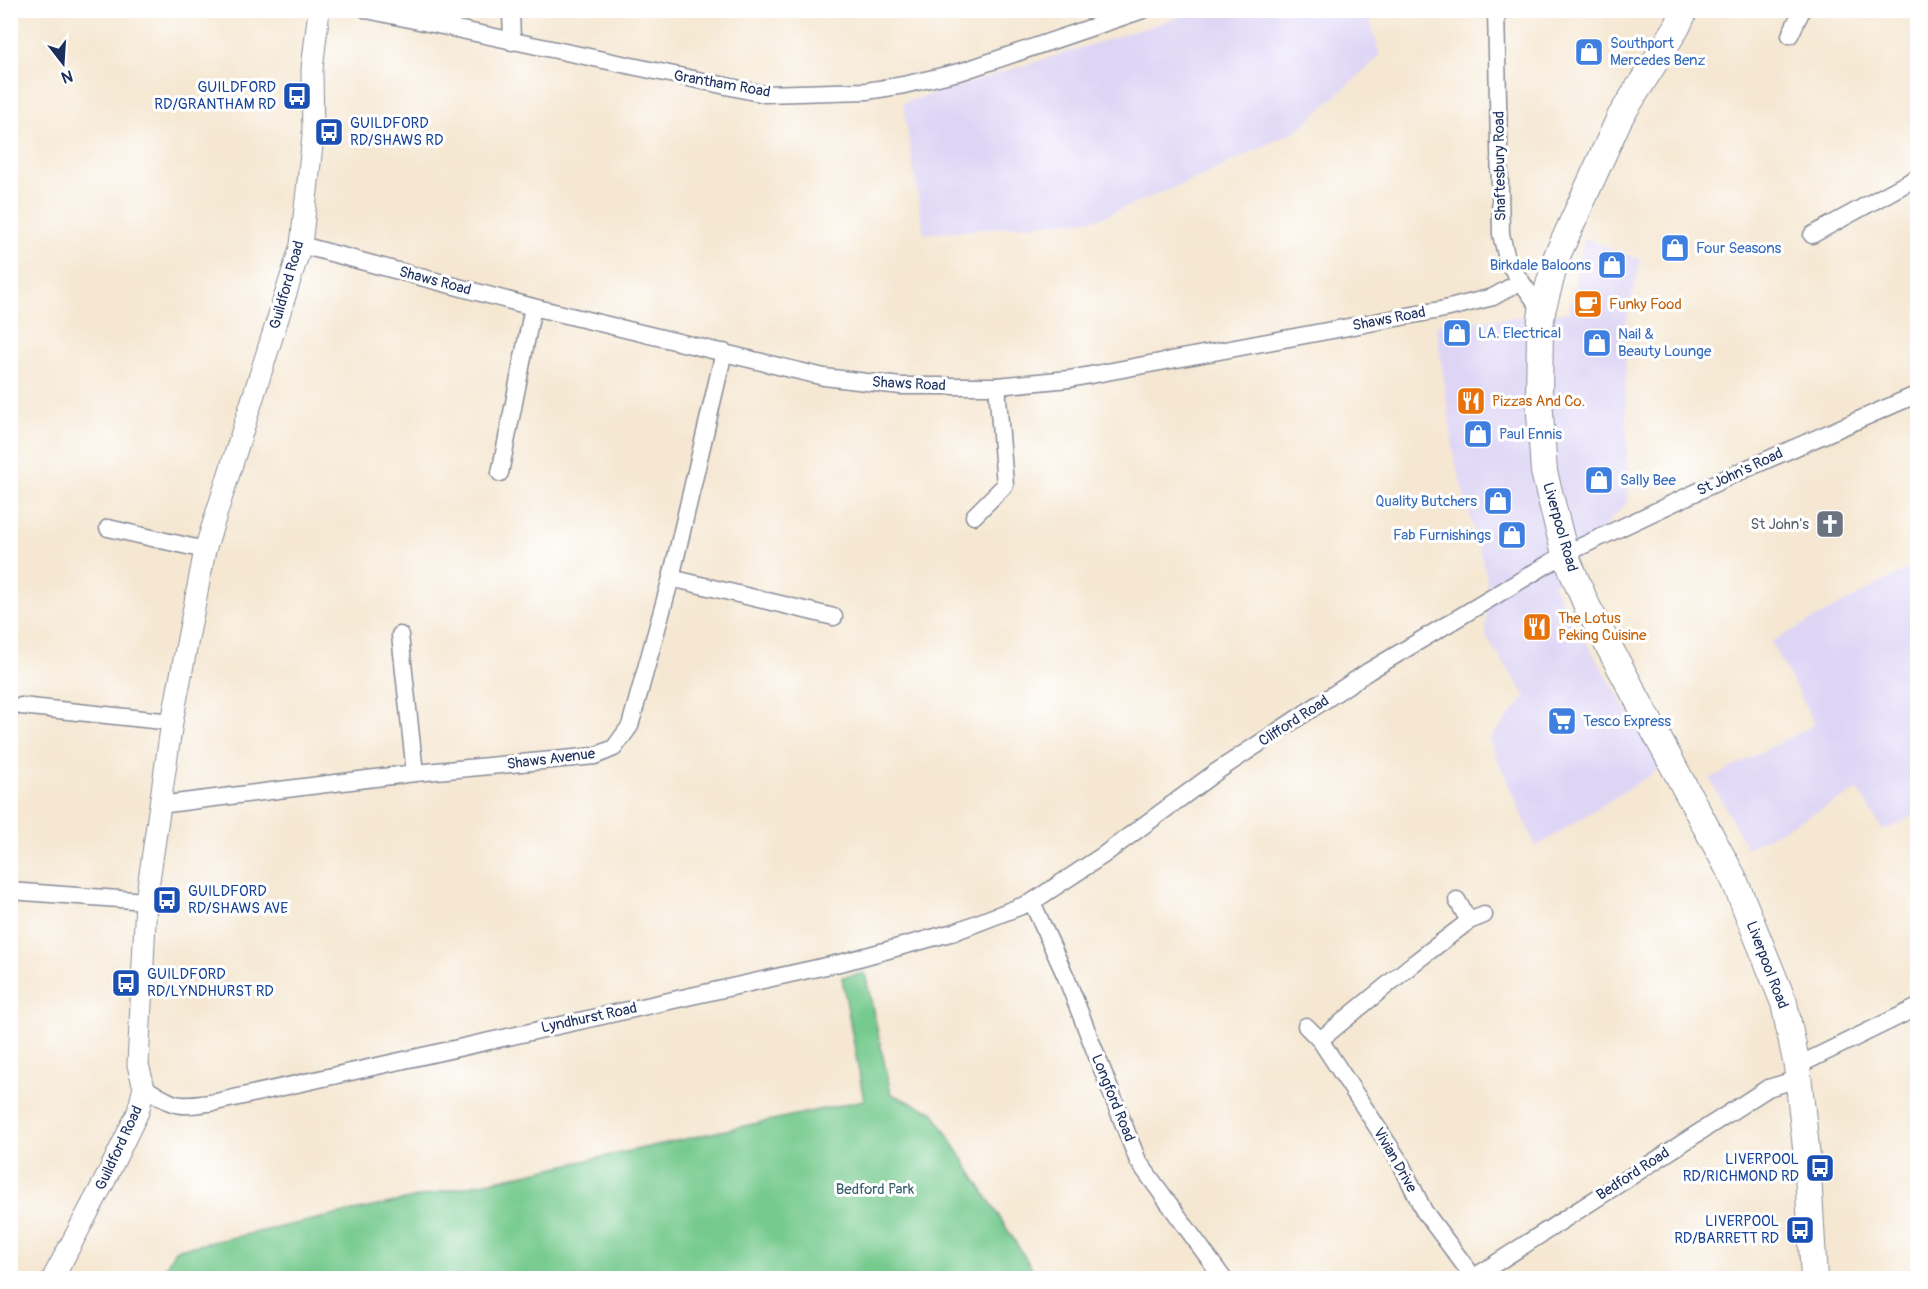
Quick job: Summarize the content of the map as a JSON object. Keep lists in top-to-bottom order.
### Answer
{
  "streets": {
    "main road": ["Liverpool Road"],
    "street": [
      "Grantham Road",
      "Shaftesbury Road",
      "Shaws Road",
      "Guildford Road",
      "St John's Road",
      "Clifford Road",
      "Shaws Avenue",
      "Lyndhurst Road",
      "Longford Road",
      "Vivian Drive",
      "Bedford Road"
    ]
  },
  "crossings": [
    ["Shaftesbury Road", "Shaws Road"],
    ["Shaftesbury Road", "Liverpool Road"],
    ["Shaws Road", "Guildford Road"],
    ["Shaws Road", "Shaws Avenue"],
    ["Guildford Road", "Shaws Avenue"],
    ["Guildford Road", "Lyndhurst Road"],
    ["St John's Road", "Liverpool Road"],
    ["St John's Road", "Clifford Road"],
    ["Liverpool Road", "Clifford Road"],
    ["Liverpool Road", "Bedford Road"],
    ["Clifford Road", "Lyndhurst Road"],
    ["Clifford Road", "Longford Road"],
    ["Lyndhurst Road", "Longford Road"],
    ["Vivian Drive", "Bedford Road"]
  ],
  "parks": ["Bedford Park"],
  "places": {
    "shop": [
      "Southport Mercedes Benz",
      "Four Seasons",
      "Birkdale Baloons",
      "LA. Electrical",
      "Nail & Beauty Lounge",
      "Paul Ennis",
      "Sally Bee",
      "Quality Butchers",
      "Fab Furnishings"
    ],
    "bus stop": [
      "GUILDFORD RD/GRANTHAM RD",
      "GUILDFORD RD/SHAWS RD",
      "GUILDFORD RD/SHAWS AVE",
      "GUILDFORD RD/LYNDHURST RD",
      "LIVERPOOL RD/RICHMOND RD",
      "LIVERPOOL RD/BARRETT RD"
    ],
    "cafe": ["Funky Food"],
    "restaurant": ["Pizzas And Co.", "The Lotus Peking Cuisine"],
    "church": ["St John's"],
    "supermarket": ["Tesco Express"]
  },
  "north": "bottom"
}
